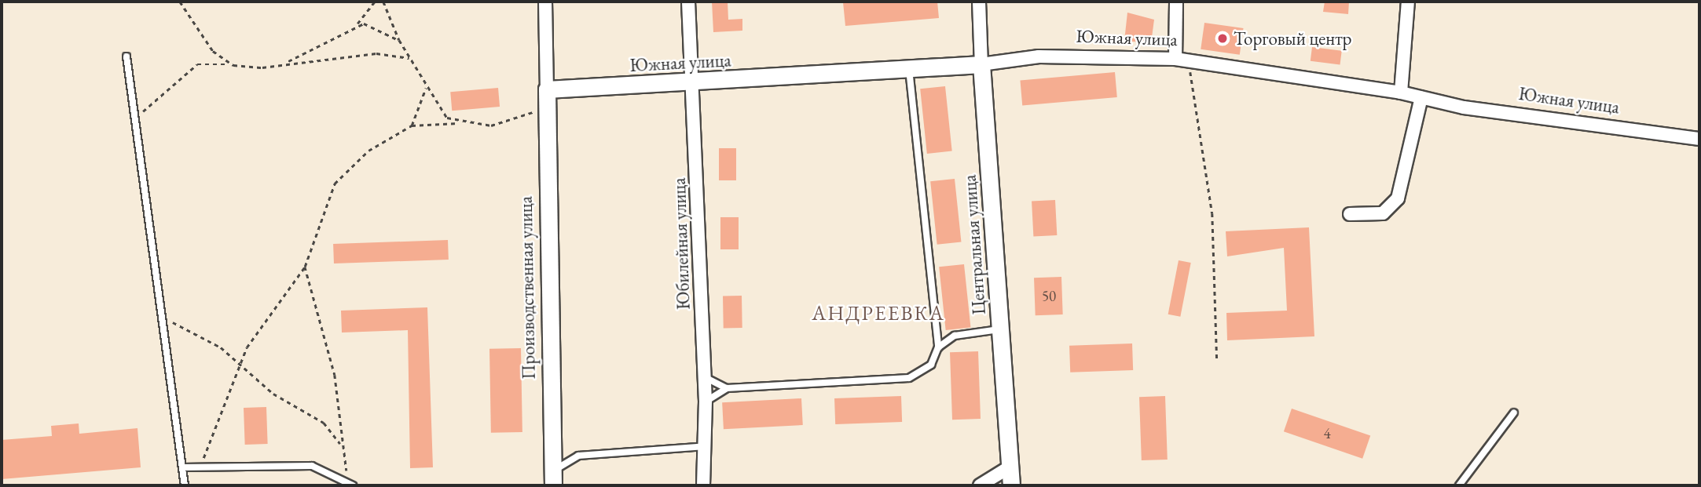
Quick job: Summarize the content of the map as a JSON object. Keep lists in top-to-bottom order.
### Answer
{
  "streets": {
    "street": [
      "Южная улица",
      "Юбилейная улица",
      "Центральная улица",
      "Производственная улица"
    ]
  },
  "crossings": [
    ["Южная улица", "Юбилейная улица"],
    ["Южная улица", "Центральная улица"],
    ["Южная улица", "Производственная улица"]
  ],
  "districts": ["АНДРЕЕВКА"],
  "places": ["Торговый центр"],
  "house_numbers": ["50", "4"]
}
